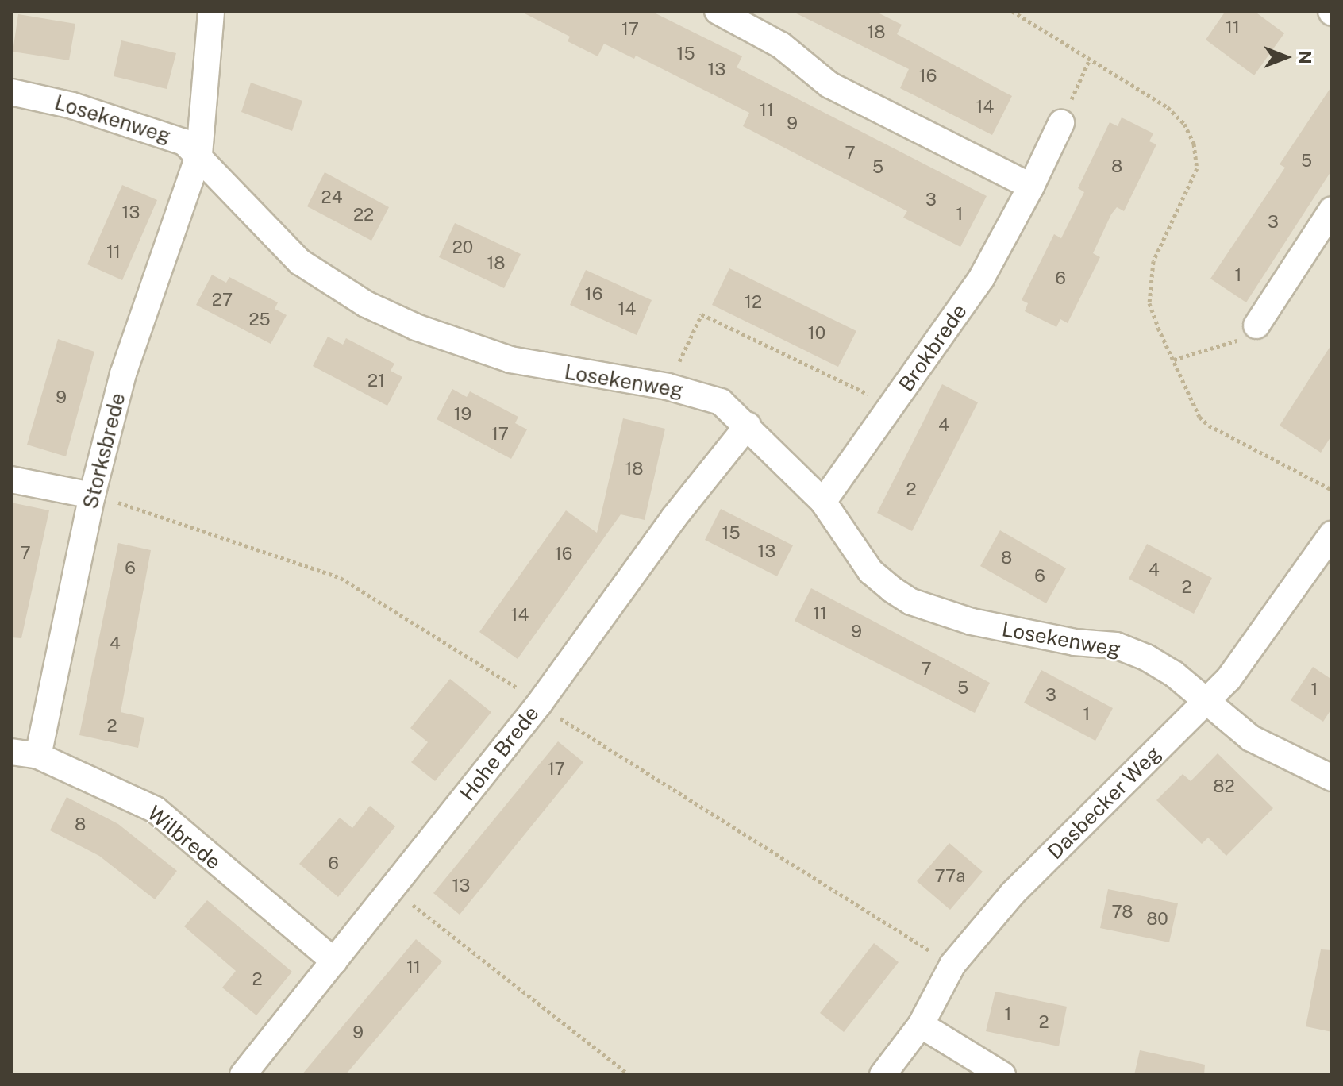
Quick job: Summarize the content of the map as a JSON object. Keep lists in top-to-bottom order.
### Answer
{
  "streets": {
    "street": [
      "Losekenweg",
      "Brokbrede",
      "Storksbrede",
      "Hohe Brede",
      "Dasbecker Weg",
      "Wilbrede"
    ]
  },
  "crossings": [
    ["Losekenweg", "Brokbrede"],
    ["Losekenweg", "Storksbrede"],
    ["Losekenweg", "Hohe Brede"],
    ["Losekenweg", "Dasbecker Weg"],
    ["Storksbrede", "Wilbrede"],
    ["Hohe Brede", "Wilbrede"]
  ],
  "house_numbers": [
    "11",
    "17",
    "18",
    "15",
    "13",
    "16",
    "14",
    "11",
    "9",
    "7",
    "5",
    "8",
    "5",
    "24",
    "3",
    "13",
    "1",
    "22",
    "3",
    "20",
    "11",
    "18",
    "1",
    "6",
    "16",
    "27",
    "12",
    "14",
    "25",
    "10",
    "21",
    "9",
    "19",
    "4",
    "17",
    "18",
    "2",
    "15",
    "13",
    "7",
    "16",
    "8",
    "6",
    "4",
    "6",
    "2",
    "11",
    "14",
    "9",
    "4",
    "7",
    "5",
    "1",
    "3",
    "1",
    "2",
    "17",
    "82",
    "8",
    "6",
    "77a",
    "13",
    "78",
    "80",
    "11",
    "2",
    "1",
    "2",
    "9"
  ],
  "north": "right"
}
